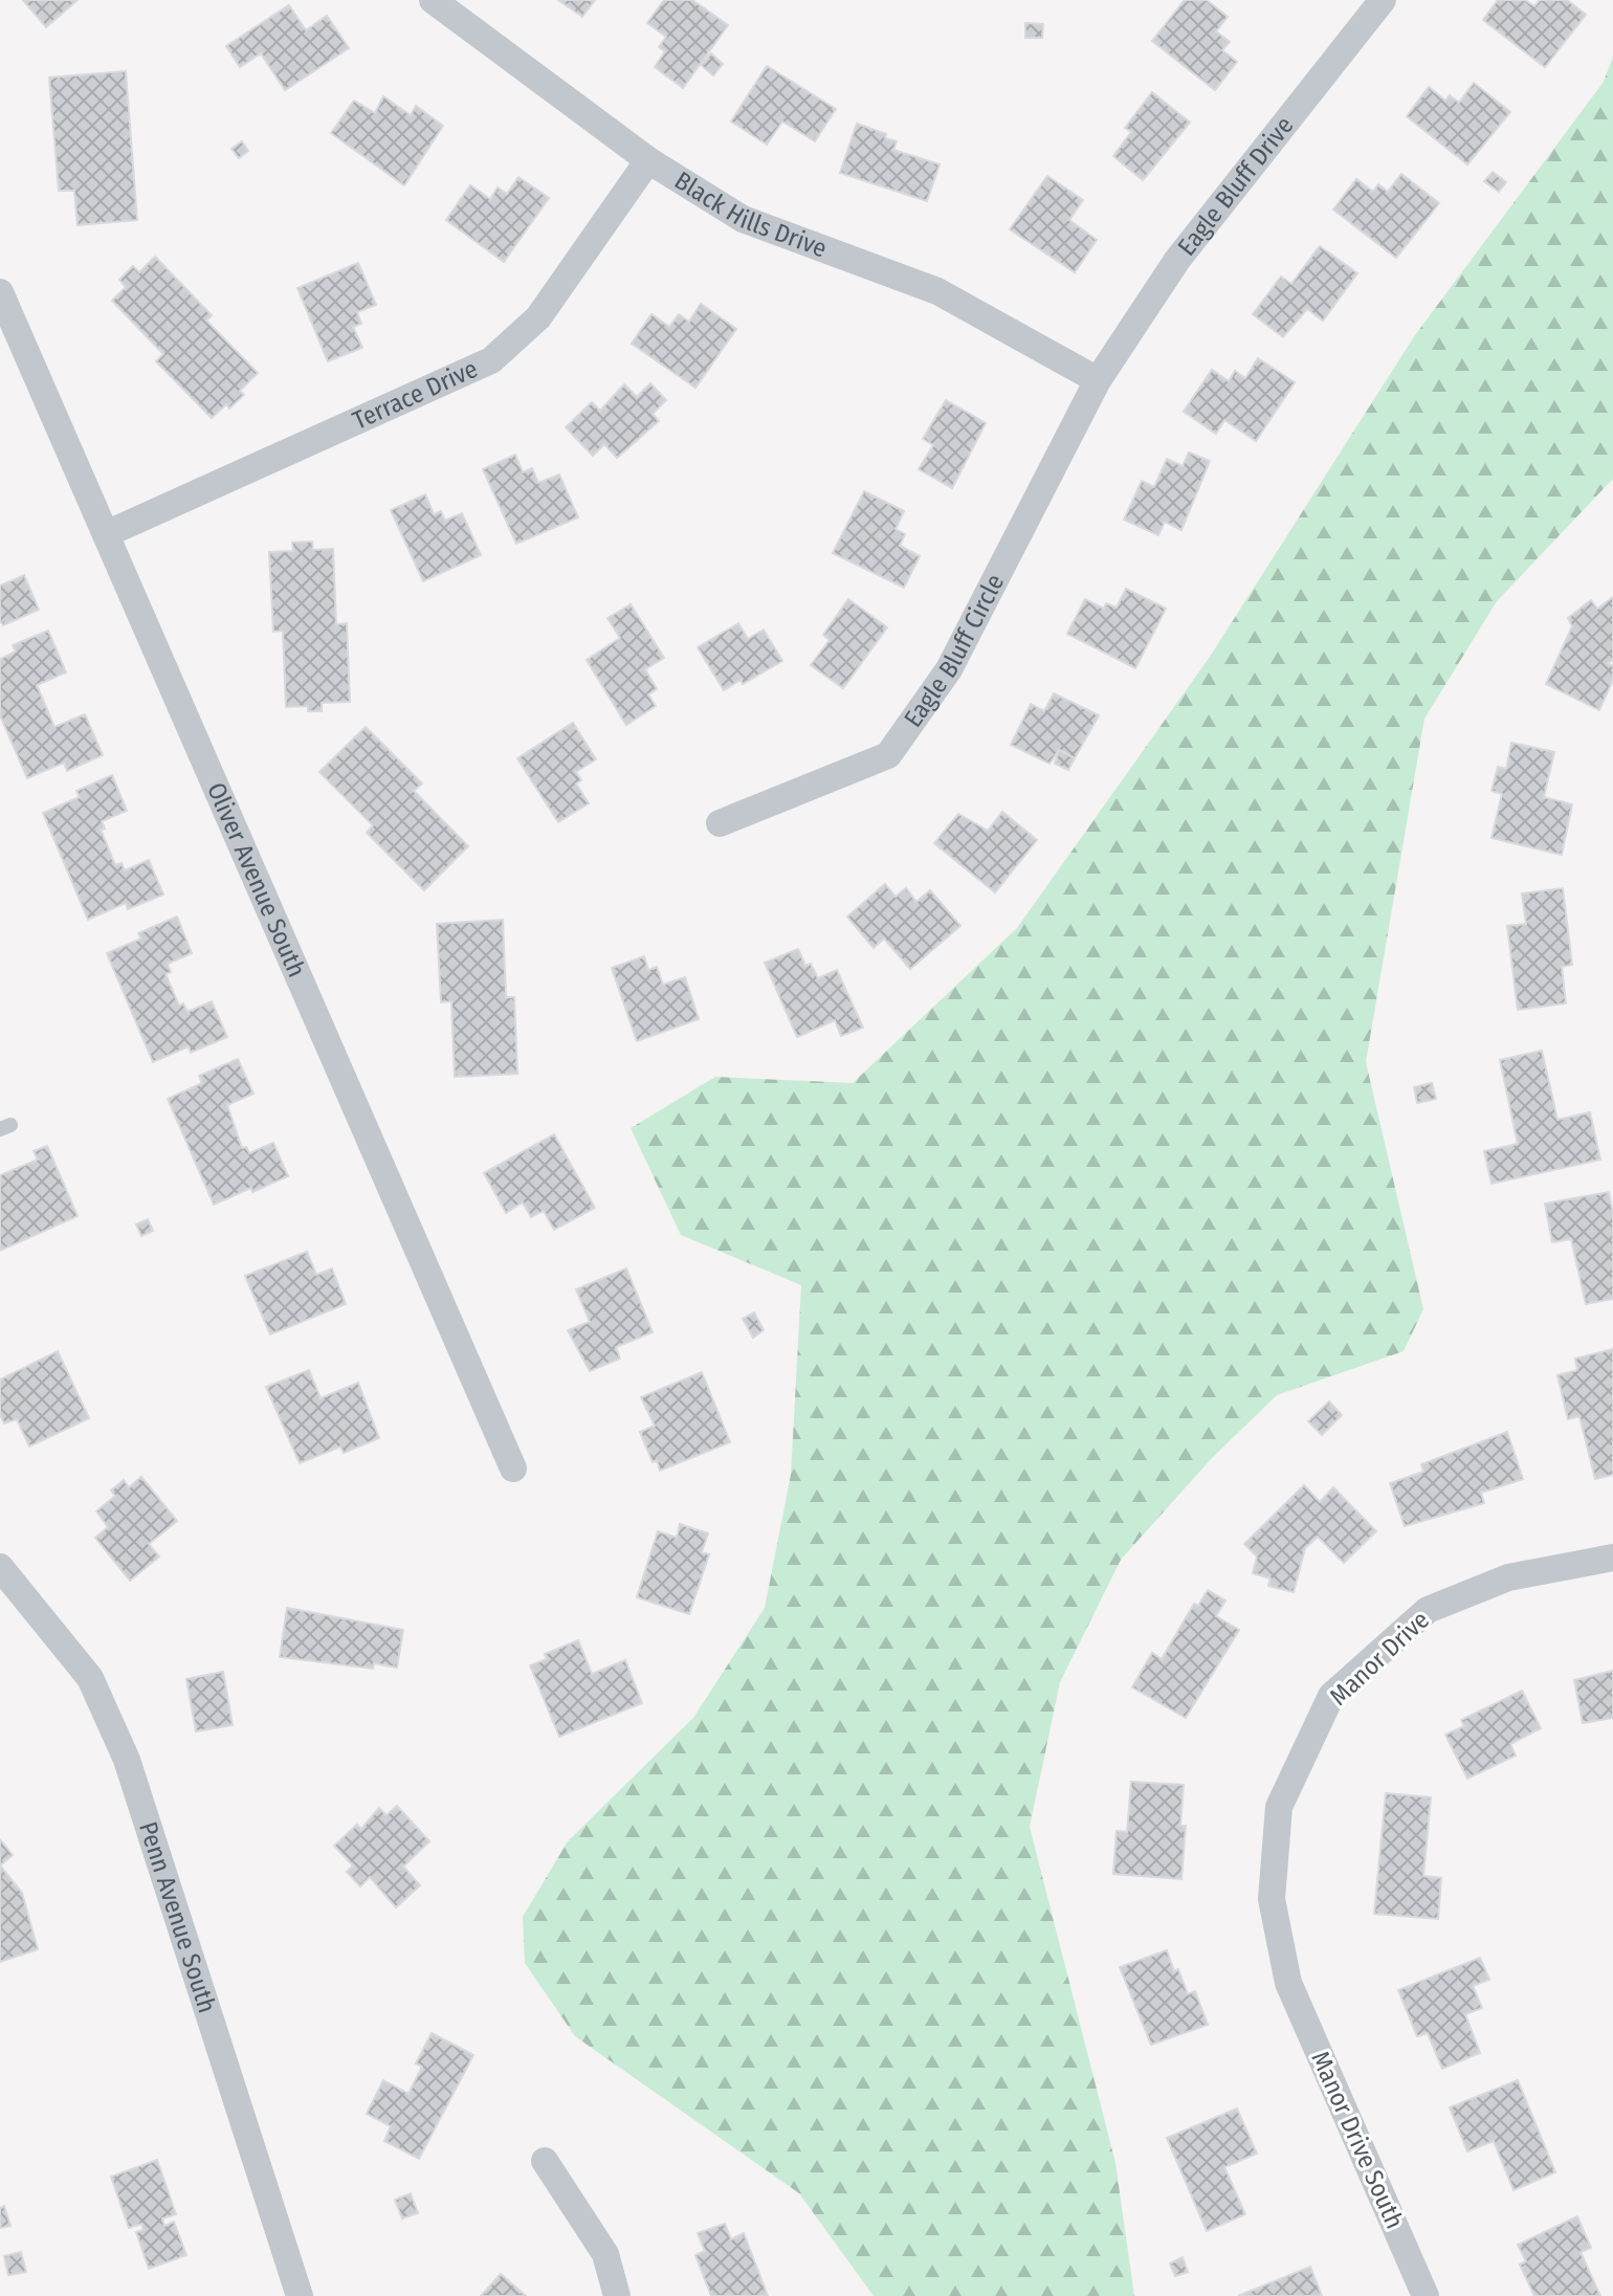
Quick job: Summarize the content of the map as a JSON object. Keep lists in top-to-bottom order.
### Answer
{
  "streets": {
    "street": [
      "Eagle Bluff Drive",
      "Black Hills Drive",
      "Terrace Drive",
      "Eagle Bluff Circle",
      "Oliver Avenue South",
      "Manor Drive",
      "Penn Avenue South",
      "Manor Drive South"
    ]
  },
  "crossings": [
    ["Eagle Bluff Drive", "Black Hills Drive"],
    ["Eagle Bluff Drive", "Eagle Bluff Circle"],
    ["Black Hills Drive", "Terrace Drive"],
    ["Black Hills Drive", "Eagle Bluff Circle"],
    ["Terrace Drive", "Oliver Avenue South"],
    ["Manor Drive", "Manor Drive South"]
  ]
}
